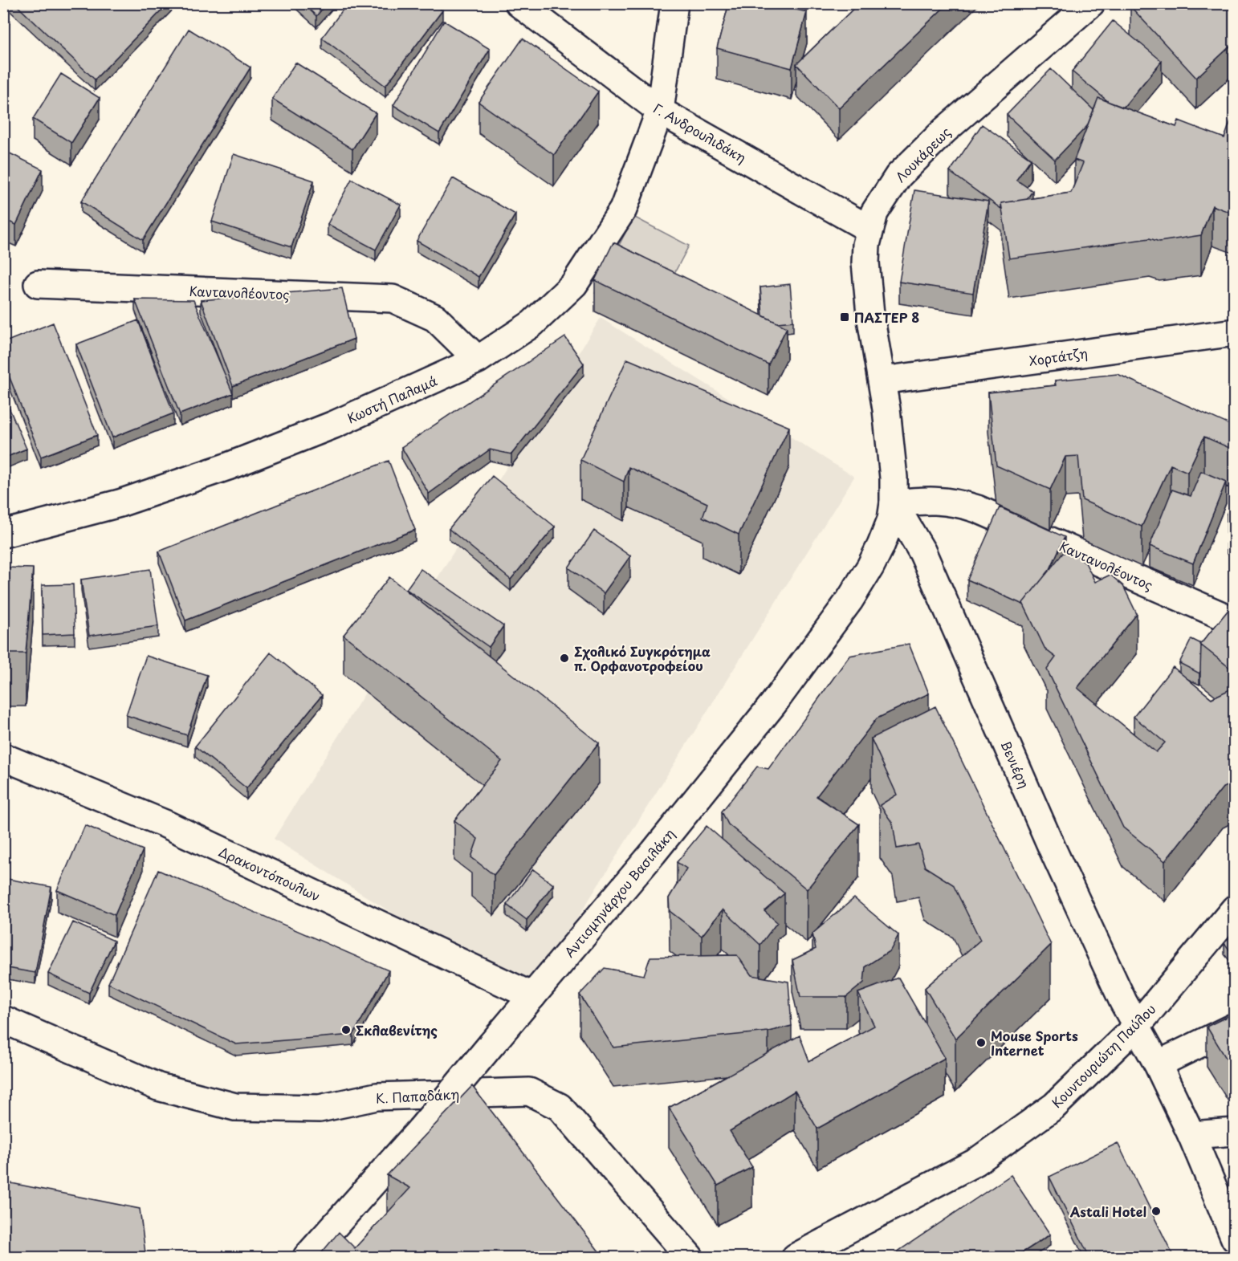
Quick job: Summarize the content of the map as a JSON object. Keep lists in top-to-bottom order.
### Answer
{
  "streets": {
    "street": [
      "Γ. Ανδρουλιδάκη",
      "Λουκάρεως",
      "Καντανολέοντος",
      "Χορτάτζη",
      "Κωστή Παλαμά",
      "Βενιέρη",
      "Δρακοντόπουλων",
      "Αντισμηνάρχου Βασιλάκη",
      "Κουντουριώτη Παύλου",
      "Κ. Παπαδάκη"
    ]
  },
  "crossings": [
    ["Γ. Ανδρουλιδάκη", "Λουκάρεως"],
    ["Γ. Ανδρουλιδάκη", "Κωστή Παλαμά"],
    ["Λουκάρεως", "Καντανολέοντος"],
    ["Λουκάρεως", "Χορτάτζη"],
    ["Λουκάρεως", "Βενιέρη"],
    ["Λουκάρεως", "Αντισμηνάρχου Βασιλάκη"],
    ["Καντανολέοντος", "Κωστή Παλαμά"],
    ["Καντανολέοντος", "Βενιέρη"],
    ["Καντανολέοντος", "Αντισμηνάρχου Βασιλάκη"],
    ["Βενιέρη", "Αντισμηνάρχου Βασιλάκη"],
    ["Βενιέρη", "Κουντουριώτη Παύλου"],
    ["Δρακοντόπουλων", "Αντισμηνάρχου Βασιλάκη"]
  ],
  "places": {
    "transit": ["ΠΑΣΤΕΡ 8"],
    "other": [
      "Σχολικό Συγκρότημα π. Ορφανοτροφείου",
      "Σκλαβενίτης",
      "Mouse Sports Internet",
      "Astali Hotel"
    ]
  }
}
